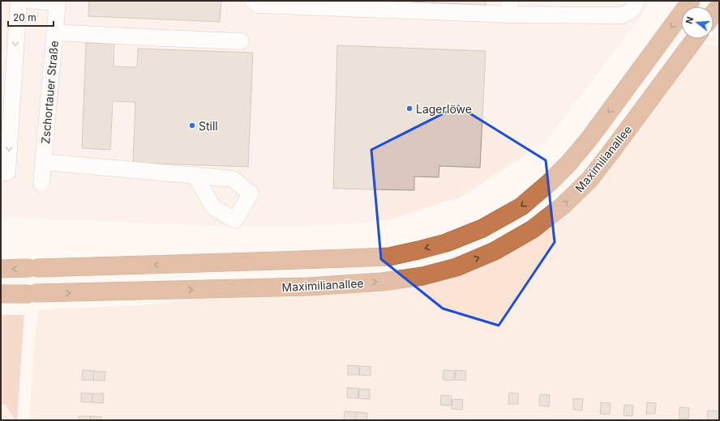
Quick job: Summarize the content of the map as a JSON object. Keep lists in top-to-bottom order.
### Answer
{
  "streets": {
    "highway": ["Maximilianallee"],
    "street": ["Zschortauer Straße"]
  },
  "places": ["Lagerlöwe", "Still"],
  "scale_bar": "20 m",
  "north": "left"
}
